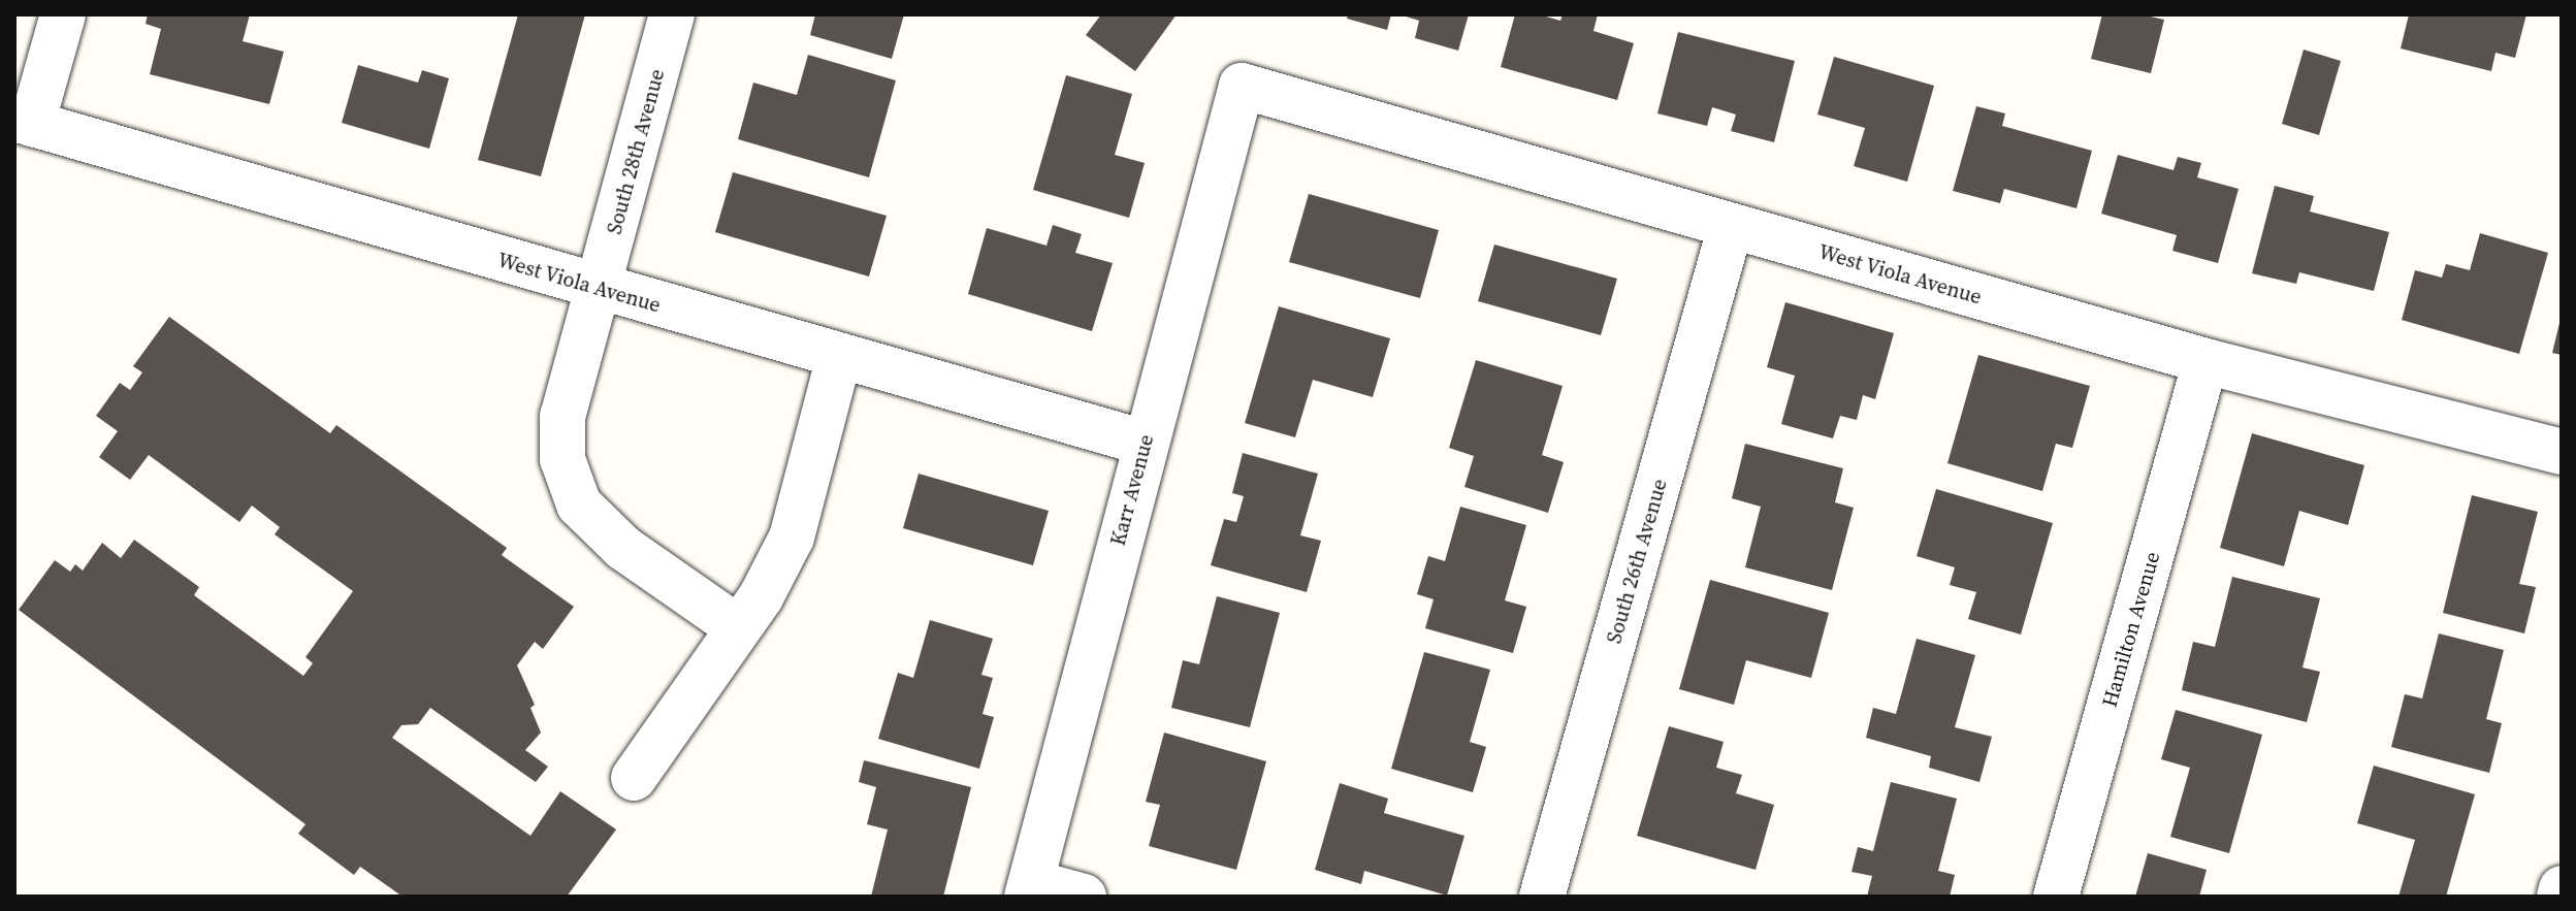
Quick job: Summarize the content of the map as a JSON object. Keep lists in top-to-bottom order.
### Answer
{
  "streets": {
    "street": [
      "South 28th Avenue",
      "West Viola Avenue",
      "Karr Avenue",
      "South 26th Avenue",
      "Hamilton Avenue"
    ]
  },
  "crossings": [
    ["South 28th Avenue", "West Viola Avenue"],
    ["West Viola Avenue", "Karr Avenue"],
    ["West Viola Avenue", "South 26th Avenue"],
    ["West Viola Avenue", "Hamilton Avenue"]
  ]
}
